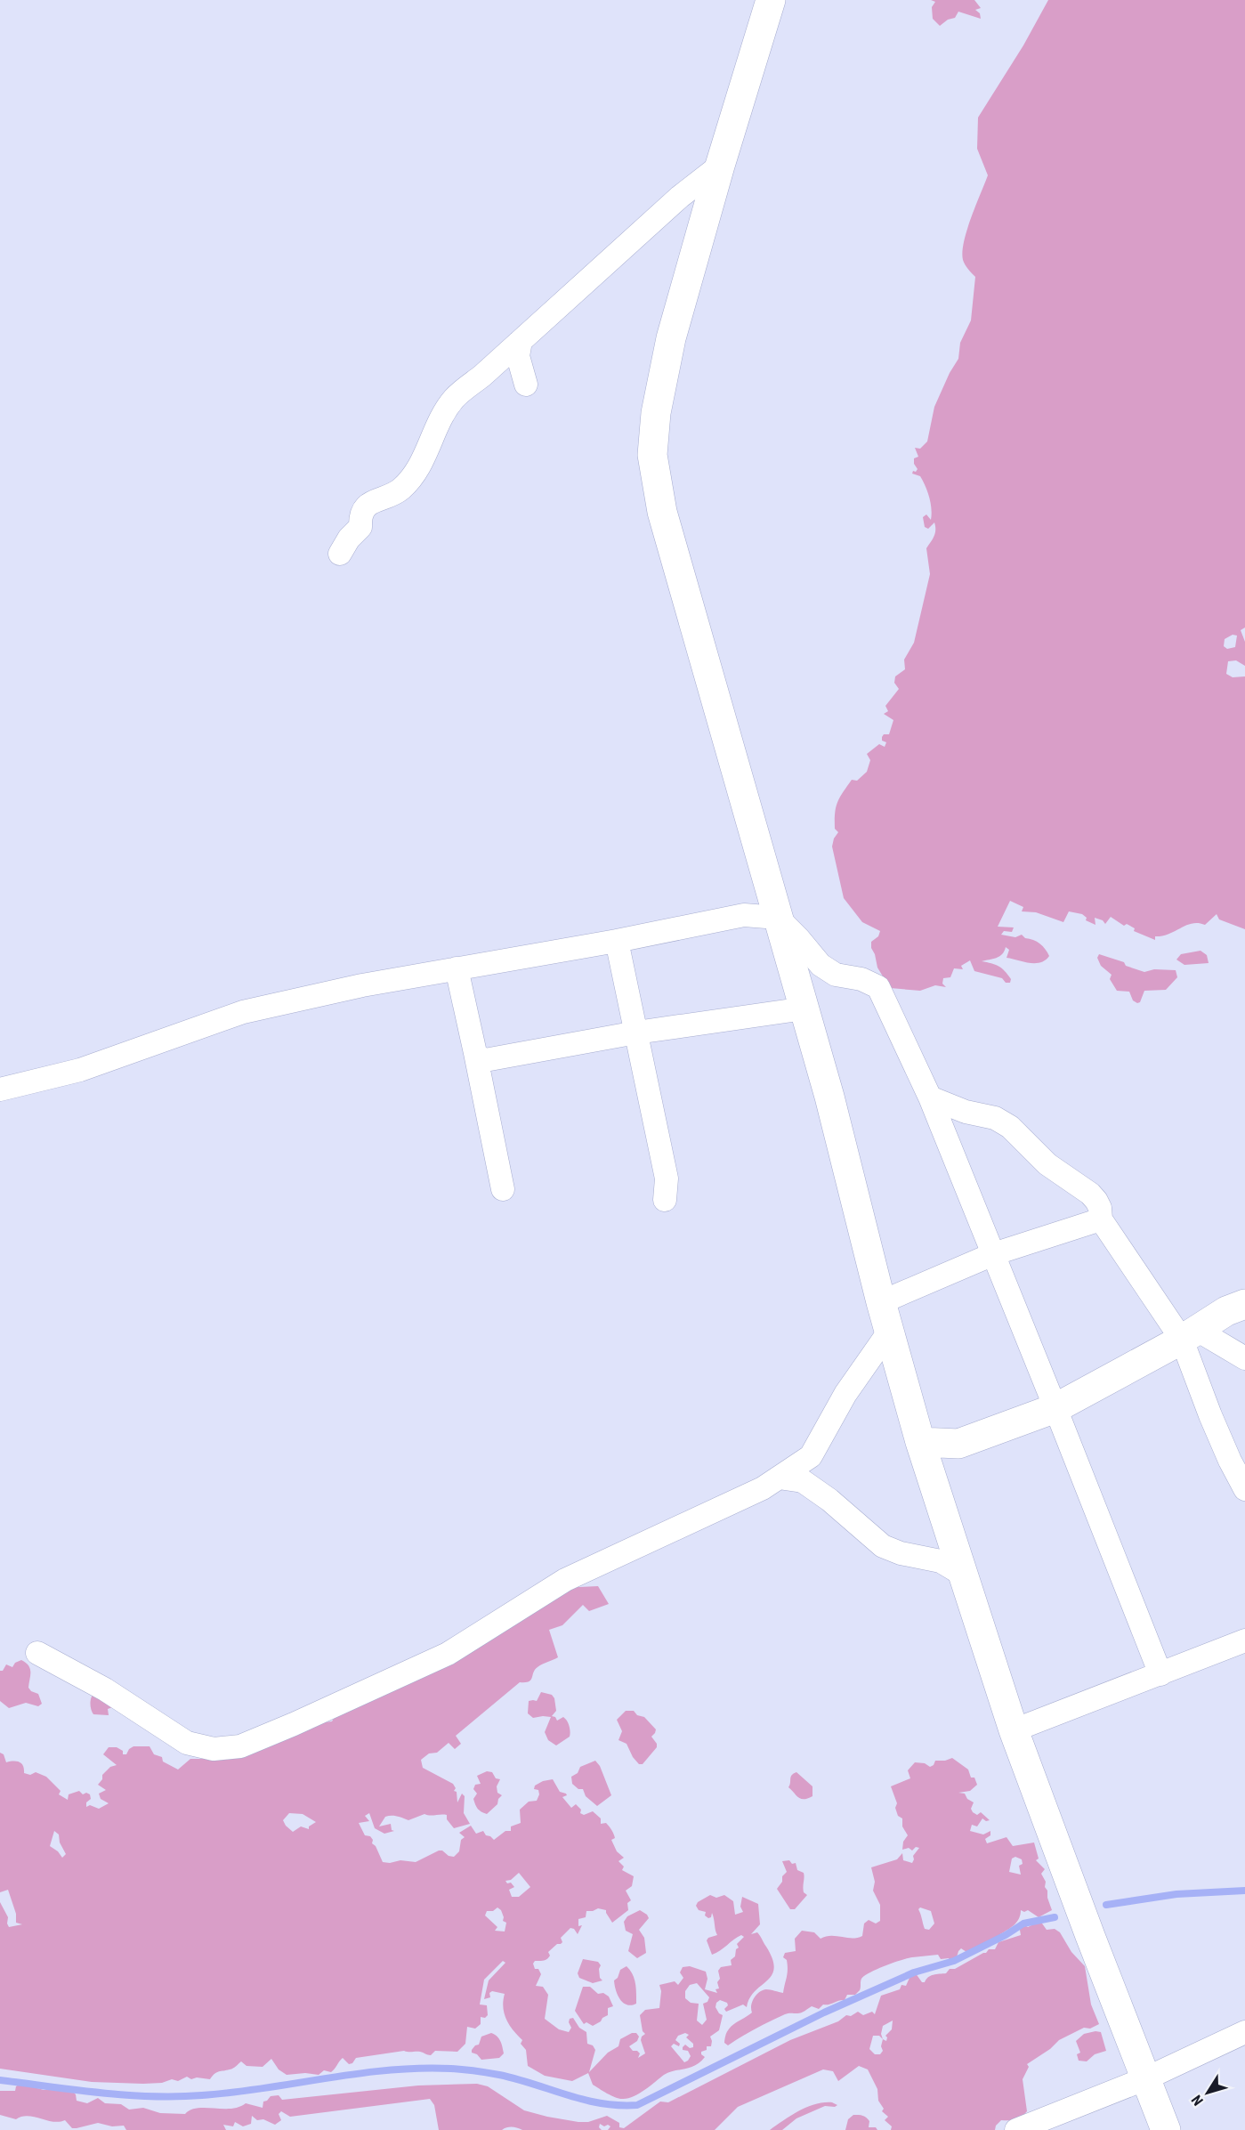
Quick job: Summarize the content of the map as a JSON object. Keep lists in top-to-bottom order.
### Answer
{
  "north": "bottom left"
}
